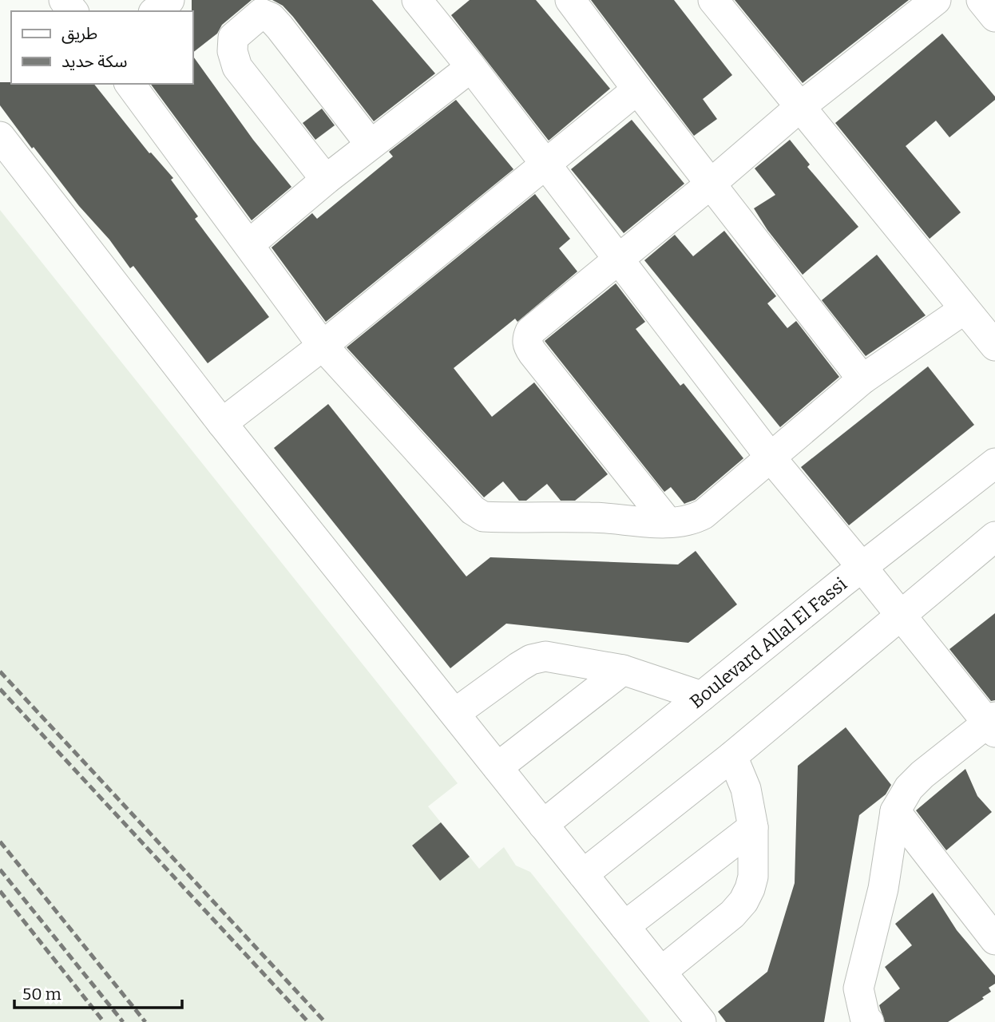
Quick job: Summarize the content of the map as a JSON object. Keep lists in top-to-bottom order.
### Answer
{
  "streets": {
    "street": ["Boulevard Allal El Fassi"]
  },
  "legend": ["طريق", "سكة حديد"],
  "scale_bar": "50 m"
}
